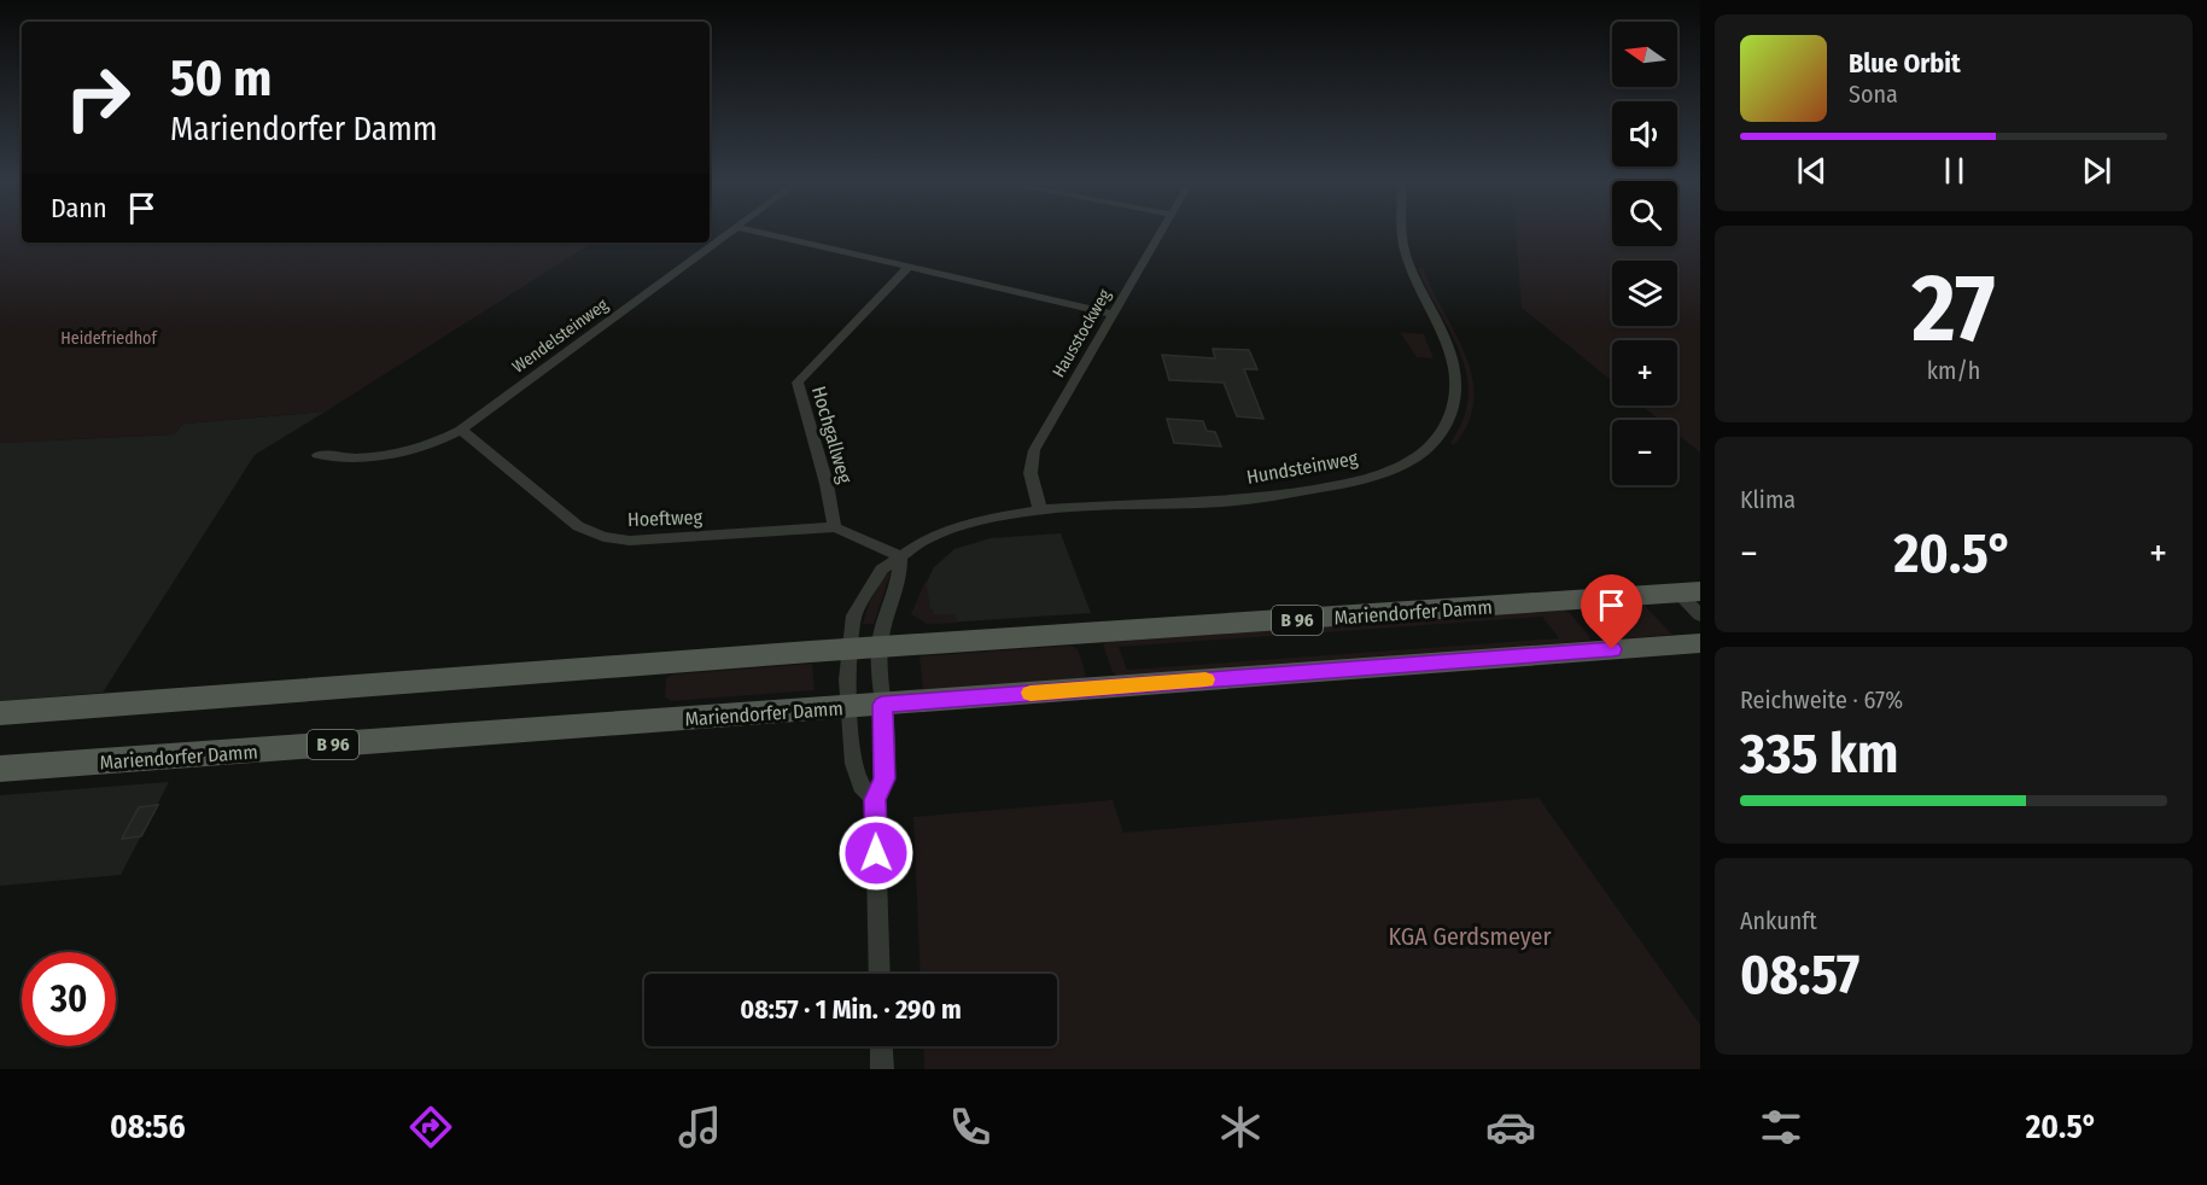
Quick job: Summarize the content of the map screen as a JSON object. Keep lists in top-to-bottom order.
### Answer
{
  "streets": {
    "main road": ["Mariendorfer Damm", "B 96"],
    "street": [
      "Hausstockweg",
      "Wendelsteinweg",
      "Hochgallweg",
      "Hundsteinweg",
      "Hoeftweg"
    ]
  },
  "crossings": [
    ["Hausstockweg", "Hundsteinweg"],
    ["Wendelsteinweg", "Hoeftweg"],
    ["Hochgallweg", "Hoeftweg"],
    ["Hundsteinweg", "Hoeftweg"],
    ["Hundsteinweg", "Mariendorfer Damm"]
  ],
  "parks": ["Heidefriedhof", "KGA Gerdsmeyer"],
  "north": "left",
  "page": {
    "map_buttons": ["+", "−"],
    "turn": ["50 m", "Mariendorfer Damm"],
    "song": ["Blue Orbit", "Sona"],
    "then": "Dann",
    "tile": [
      ["27", "km/h"],
      "Klima",
      ["Reichweite · 67%", "335 km"],
      ["Ankunft", "08:57"]
    ],
    "heat": ["−", "20.5°", "+"],
    "limit": "30",
    "trip": "08:57 · 1 Min. · 290 m",
    "tabs": ["08:56", "20.5°"]
  }
}
